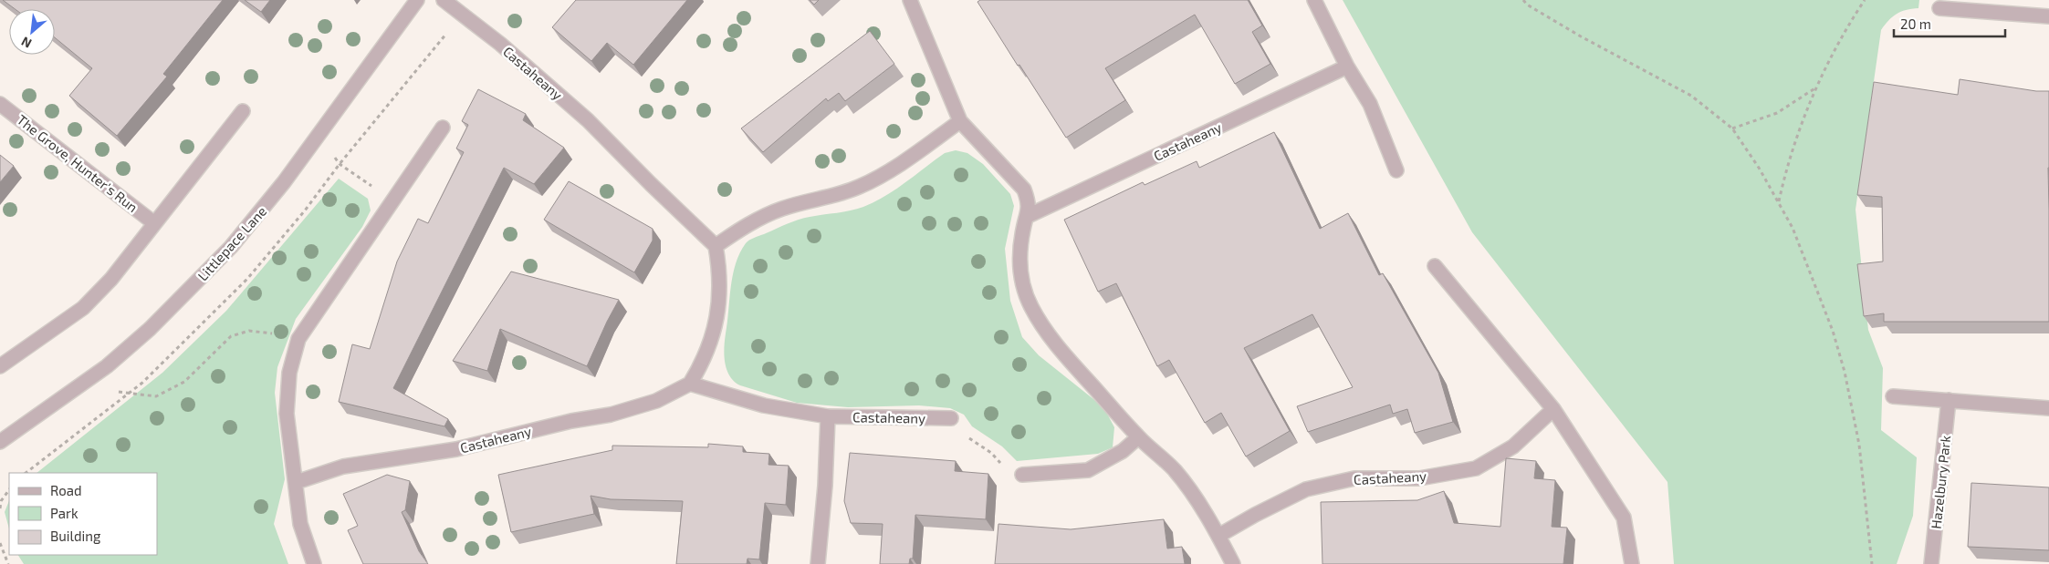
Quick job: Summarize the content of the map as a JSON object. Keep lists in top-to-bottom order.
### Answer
{
  "streets": {
    "street": [
      "Castaheany",
      "The Grove, Hunter's Run",
      "Littlepace Lane",
      "Hazelbury Park"
    ]
  },
  "legend": ["Road", "Park", "Building"],
  "scale_bar": "20 m",
  "north": "bottom left"
}
